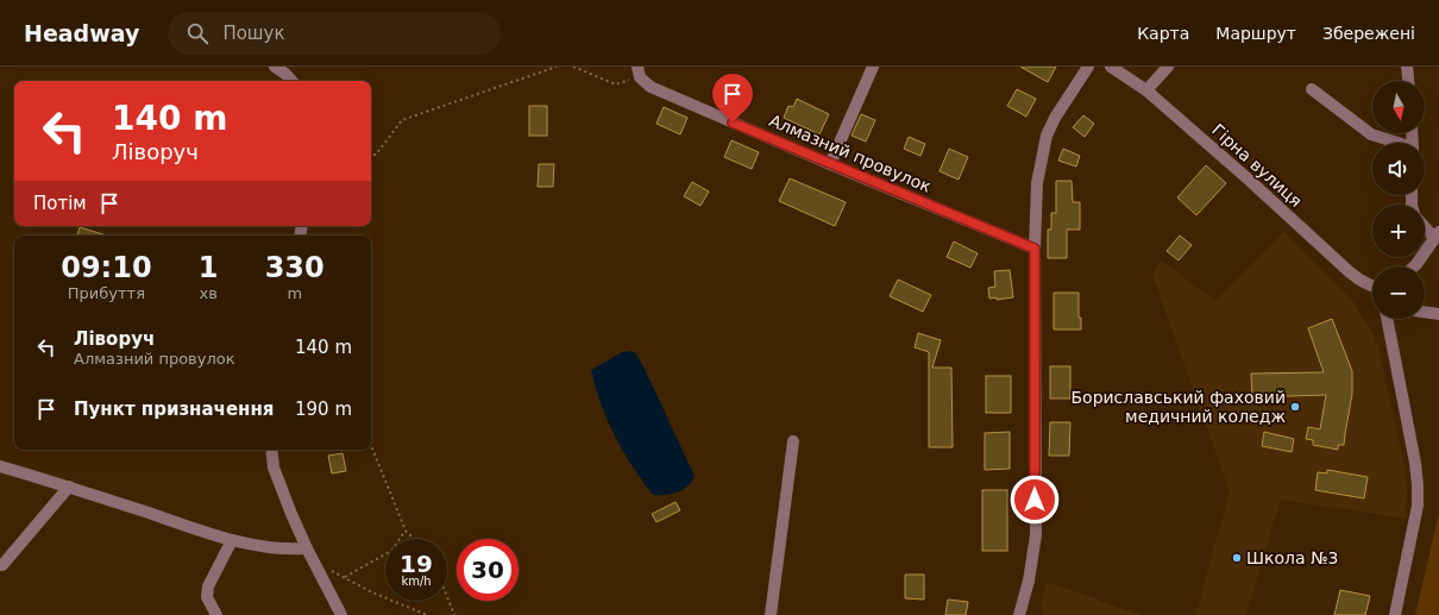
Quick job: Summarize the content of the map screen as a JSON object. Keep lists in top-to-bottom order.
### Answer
{
  "streets": {
    "street": ["Алмазний провулок", "Гірна вулиця"]
  },
  "places": ["Бориславський фаховий медичний коледж", "Школа №3"],
  "north": "bottom",
  "page": {
    "header": "Headway",
    "search": "Пошук",
    "nav": ["Карта", "Маршрут", "Збережені"],
    "map_buttons": ["+", "−"],
    "turn": ["140 m", "Ліворуч"],
    "then": "Потім",
    "eta": [
      "09:10",
      "Прибуття",
      "1",
      "хв",
      "330",
      "m"
    ],
    "list": [
      {
        "name": "Ліворуч",
        "note": "Алмазний провулок",
        "value": "140 m"
      },
      {
        "name": "Пункт призначення",
        "value": "190 m"
      }
    ],
    "speed": "19 km/h",
    "limit": "30"
  }
}
